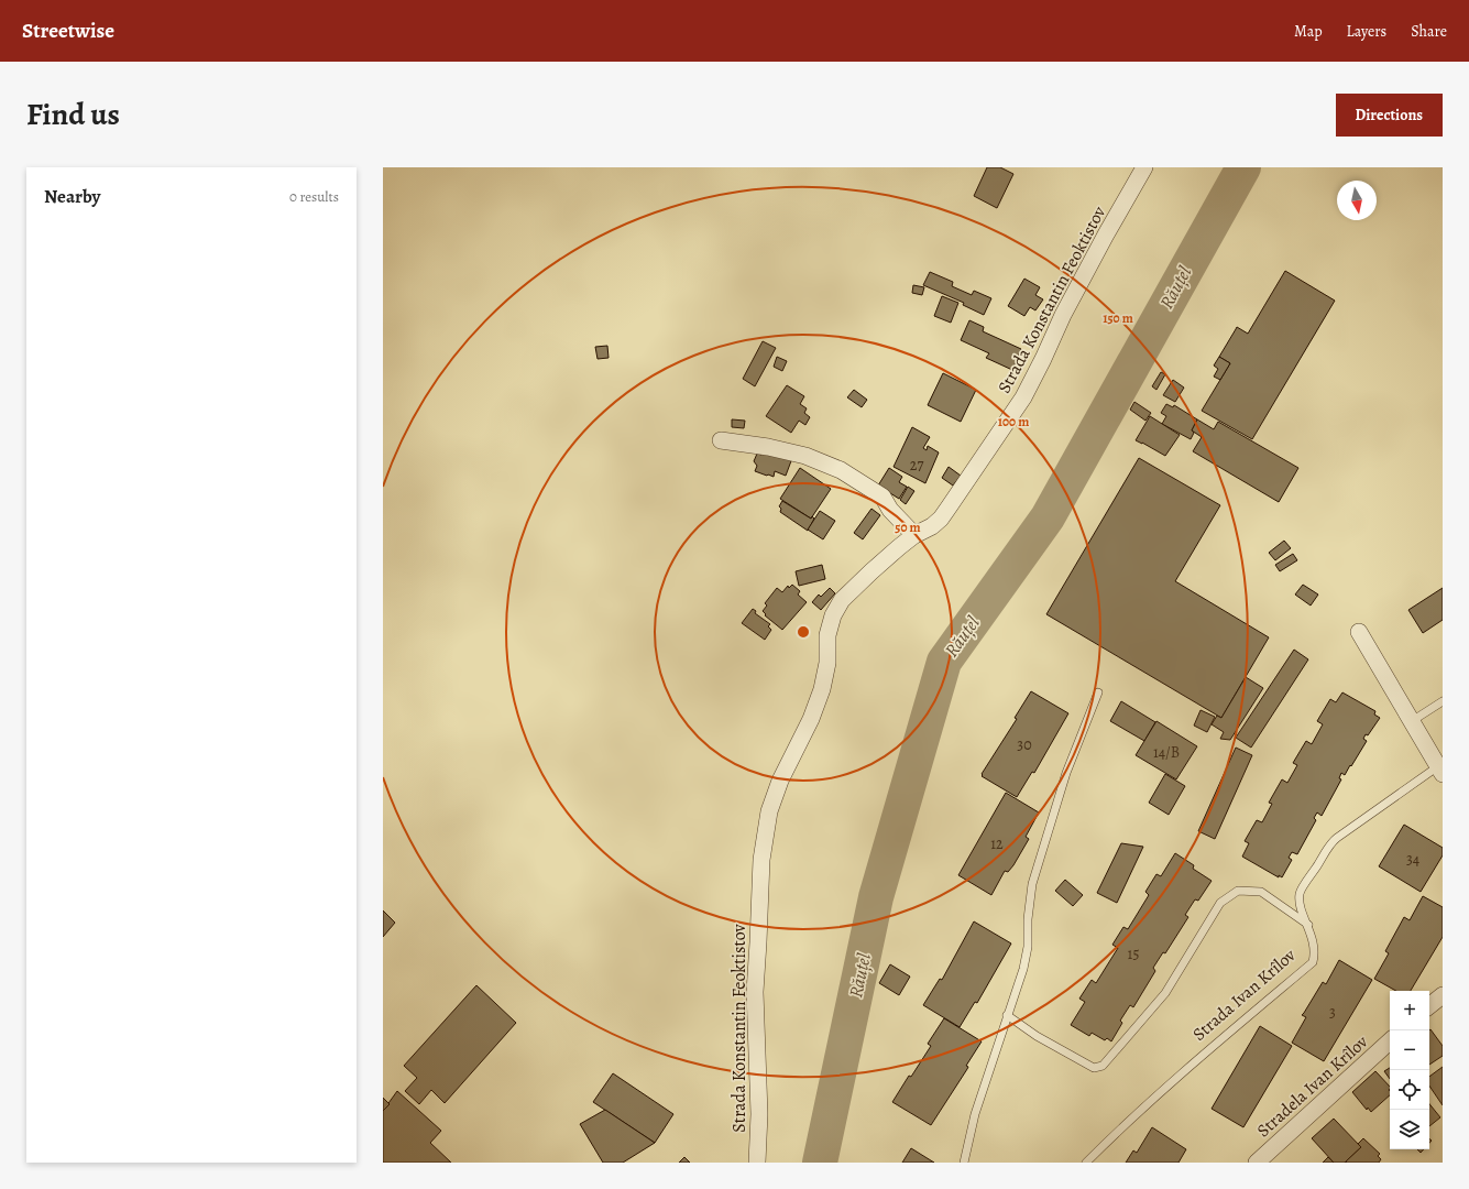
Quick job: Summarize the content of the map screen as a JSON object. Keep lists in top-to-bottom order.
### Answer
{
  "streets": {
    "street": ["Strada Konstantin Feoktistov", "Strada Ivan Krîlov", "Stradela Ivan Krîlov"]
  },
  "water": ["Răuțel"],
  "house_numbers": [
    "27",
    "30",
    "14/B",
    "12",
    "34",
    "15",
    "3"
  ],
  "north": "bottom",
  "page": {
    "header": "Streetwise",
    "nav": ["Map", "Layers", "Share"],
    "title": "Find us",
    "buttons": "Directions",
    "heading": ["Nearby", "0 results"],
    "map_buttons": ["+", "−"]
  },
  "rings": ["150 m", "100 m", "50 m"]
}
